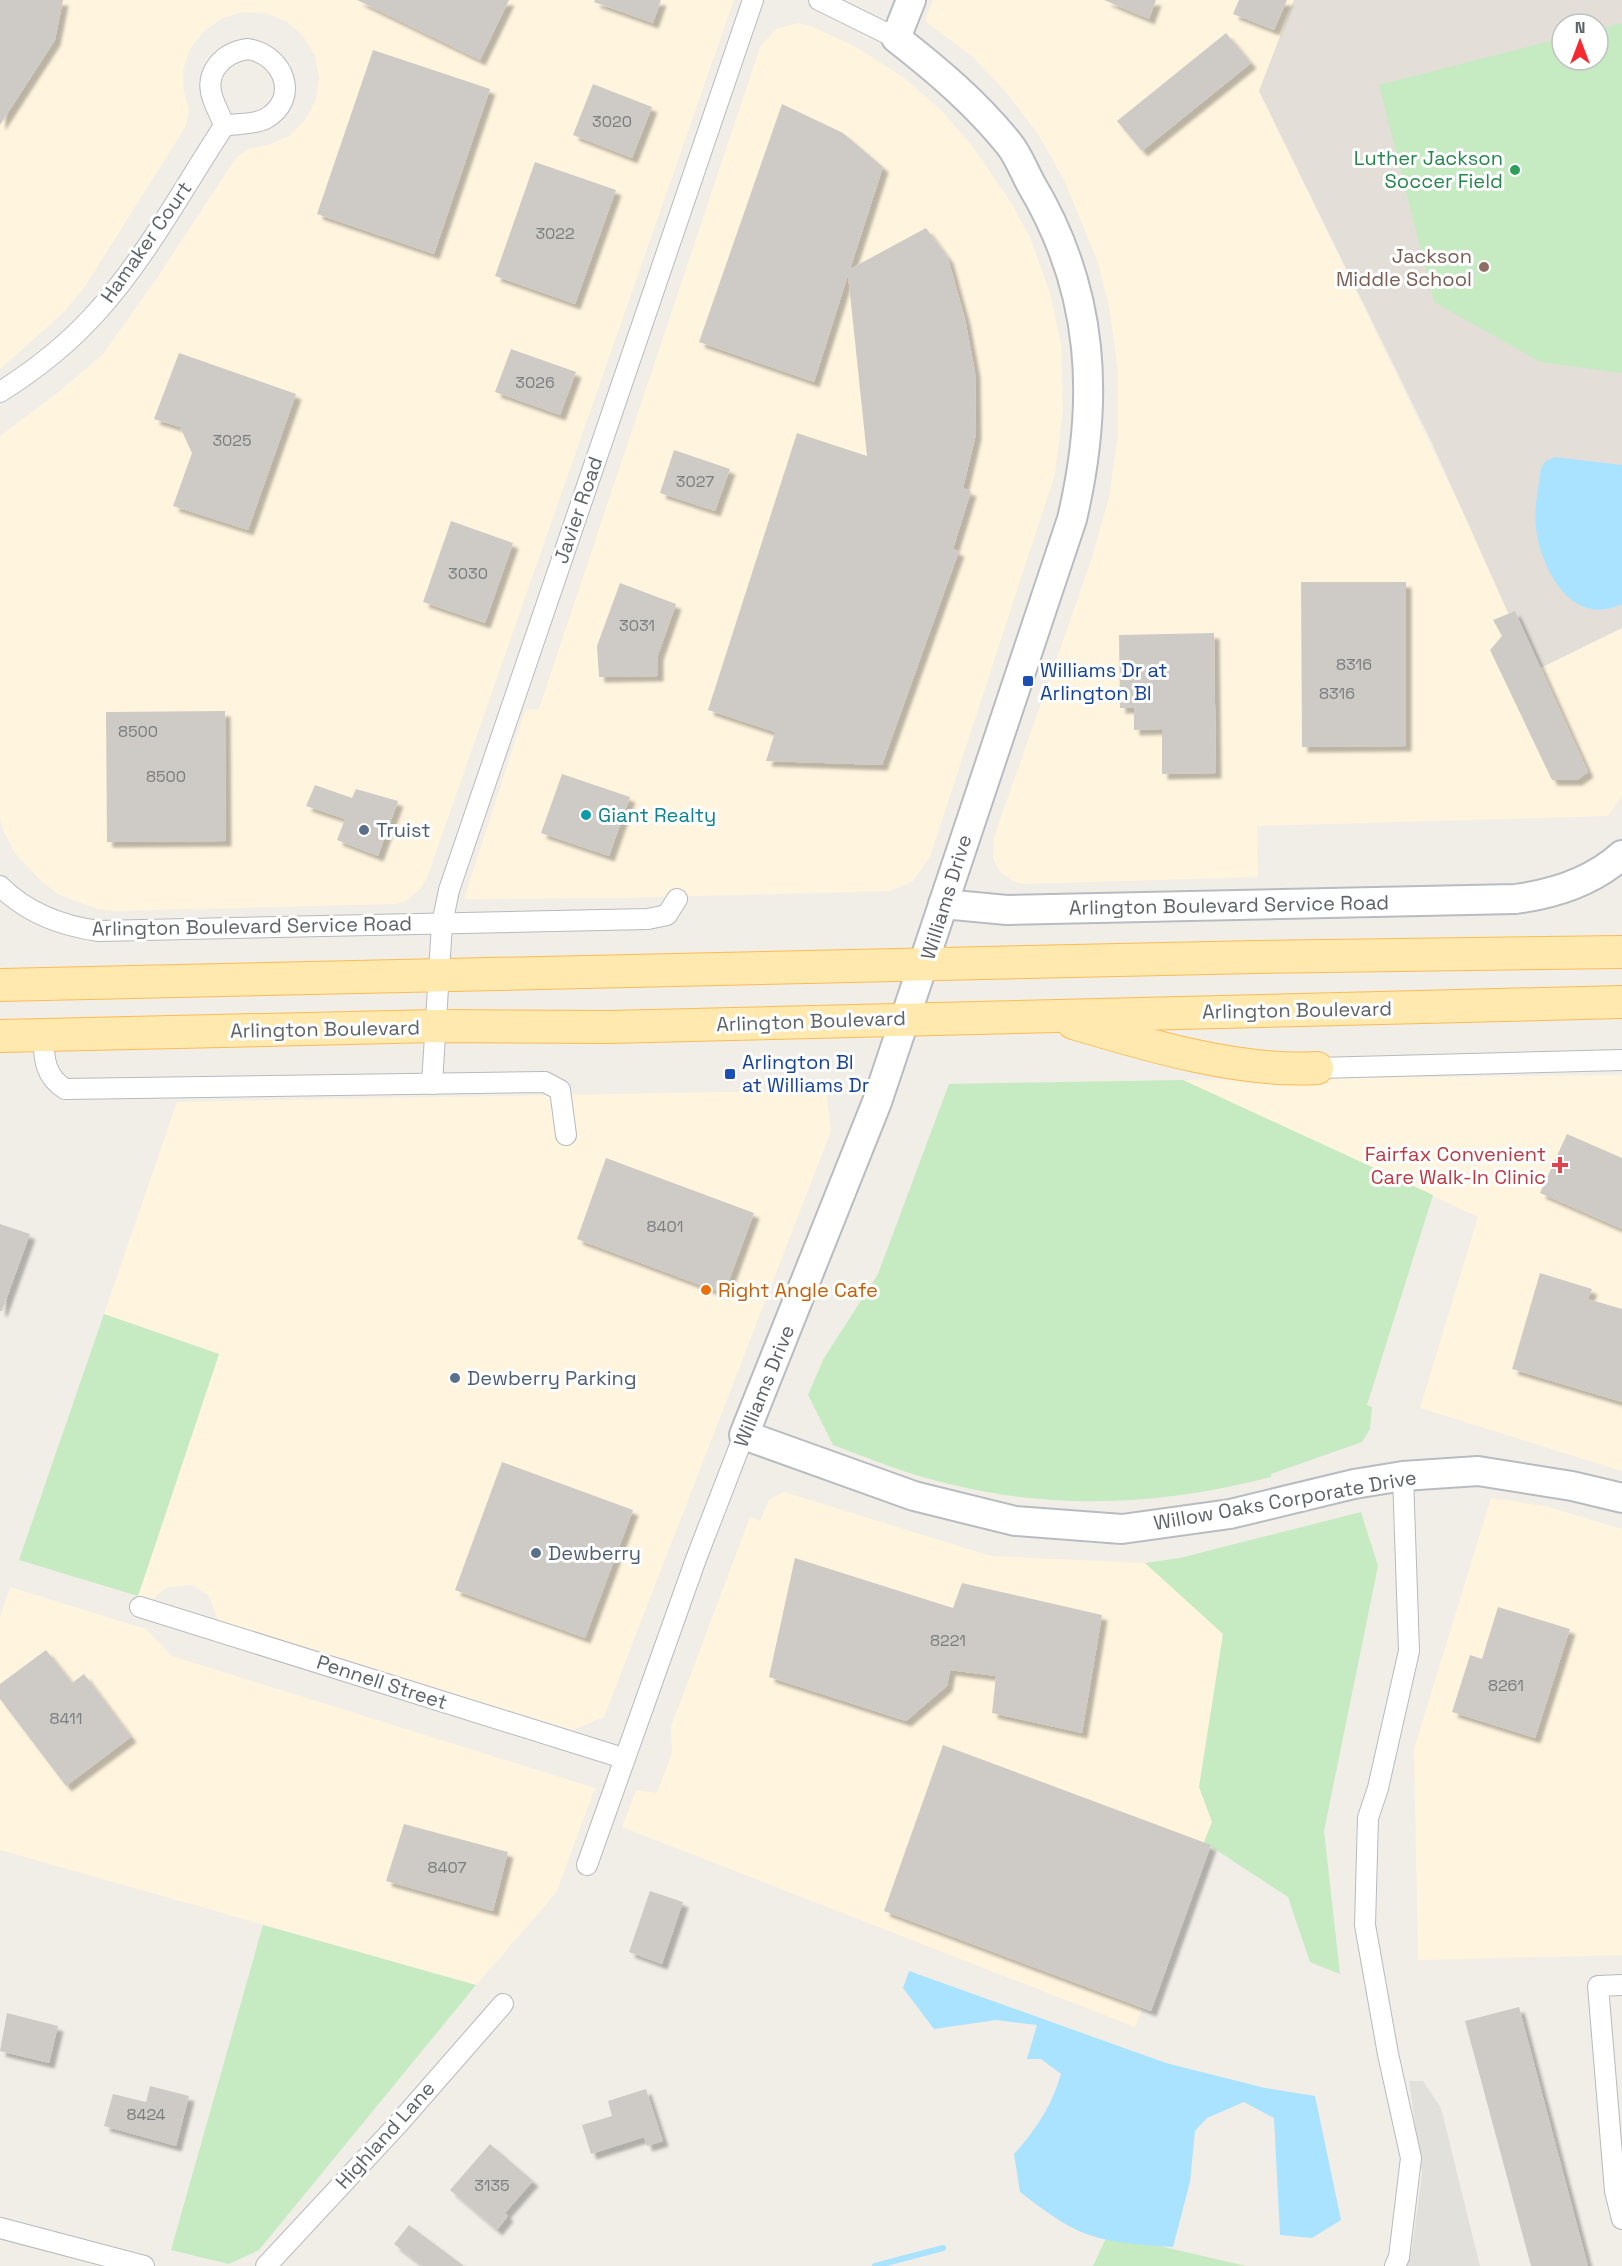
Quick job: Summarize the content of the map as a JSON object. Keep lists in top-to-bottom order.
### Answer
{
  "streets": {
    "main road": ["Arlington Boulevard"],
    "street": [
      "Hamaker Court",
      "Javier Road",
      "Williams Drive",
      "Arlington Boulevard Service Road",
      "Willow Oaks Corporate Drive",
      "Pennell Street",
      "Highland Lane"
    ]
  },
  "crossings": [
    ["Javier Road", "Arlington Boulevard Service Road"],
    ["Javier Road", "Arlington Boulevard"],
    ["Williams Drive", "Arlington Boulevard Service Road"],
    ["Williams Drive", "Arlington Boulevard"],
    ["Williams Drive", "Willow Oaks Corporate Drive"],
    ["Williams Drive", "Pennell Street"]
  ],
  "places": {
    "other": [
      "Luther Jackson Soccer Field",
      "Jackson Middle School",
      "Giant Realty",
      "Truist",
      "Right Angle Cafe",
      "Dewberry Parking",
      "Dewberry"
    ],
    "transit": ["Williams Dr at Arlington Bl", "Arlington Bl at Williams Dr"],
    "health": ["Fairfax Convenient Care Walk-In Clinic"]
  },
  "house_numbers": [
    "3020",
    "3022",
    "3026",
    "3025",
    "3027",
    "3030",
    "3031",
    "8316",
    "8316",
    "8500",
    "8500",
    "8401",
    "8221",
    "8261",
    "8411",
    "8407",
    "8424",
    "3135"
  ],
  "north": "top"
}
